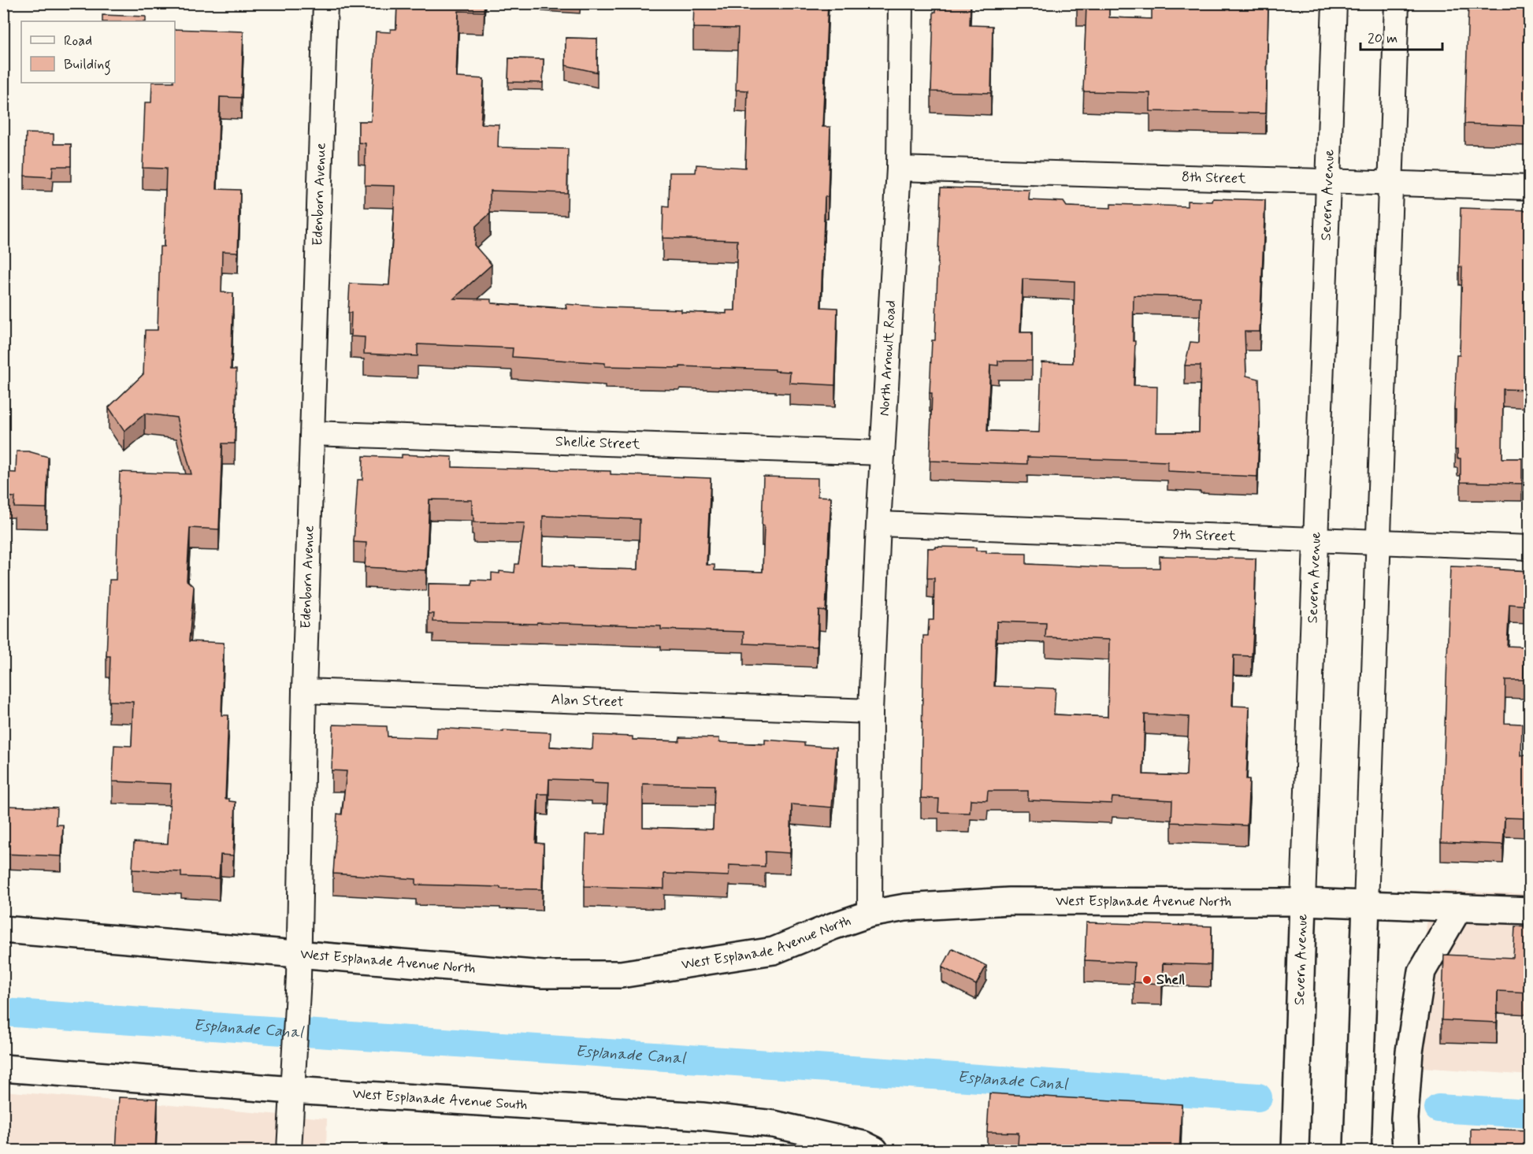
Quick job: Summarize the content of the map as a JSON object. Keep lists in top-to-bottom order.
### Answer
{
  "streets": {
    "main road": ["Severn Avenue", "West Esplanade Avenue North", "West Esplanade Avenue South"],
    "street": [
      "8th Street",
      "Edenborn Avenue",
      "North Arnoult Road",
      "Shellie Street",
      "9th Street",
      "Alan Street"
    ]
  },
  "crossings": [
    ["8th Street", "Severn Avenue"],
    ["8th Street", "North Arnoult Road"],
    ["Edenborn Avenue", "Shellie Street"],
    ["Edenborn Avenue", "Alan Street"],
    ["Edenborn Avenue", "West Esplanade Avenue North"],
    ["Edenborn Avenue", "West Esplanade Avenue South"],
    ["Severn Avenue", "9th Street"],
    ["Severn Avenue", "West Esplanade Avenue North"],
    ["North Arnoult Road", "Shellie Street"],
    ["North Arnoult Road", "9th Street"],
    ["North Arnoult Road", "Alan Street"],
    ["North Arnoult Road", "West Esplanade Avenue North"]
  ],
  "water": ["Esplanade Canal"],
  "places": ["Shell"],
  "legend": ["Road", "Building"],
  "scale_bar": "20 m"
}
